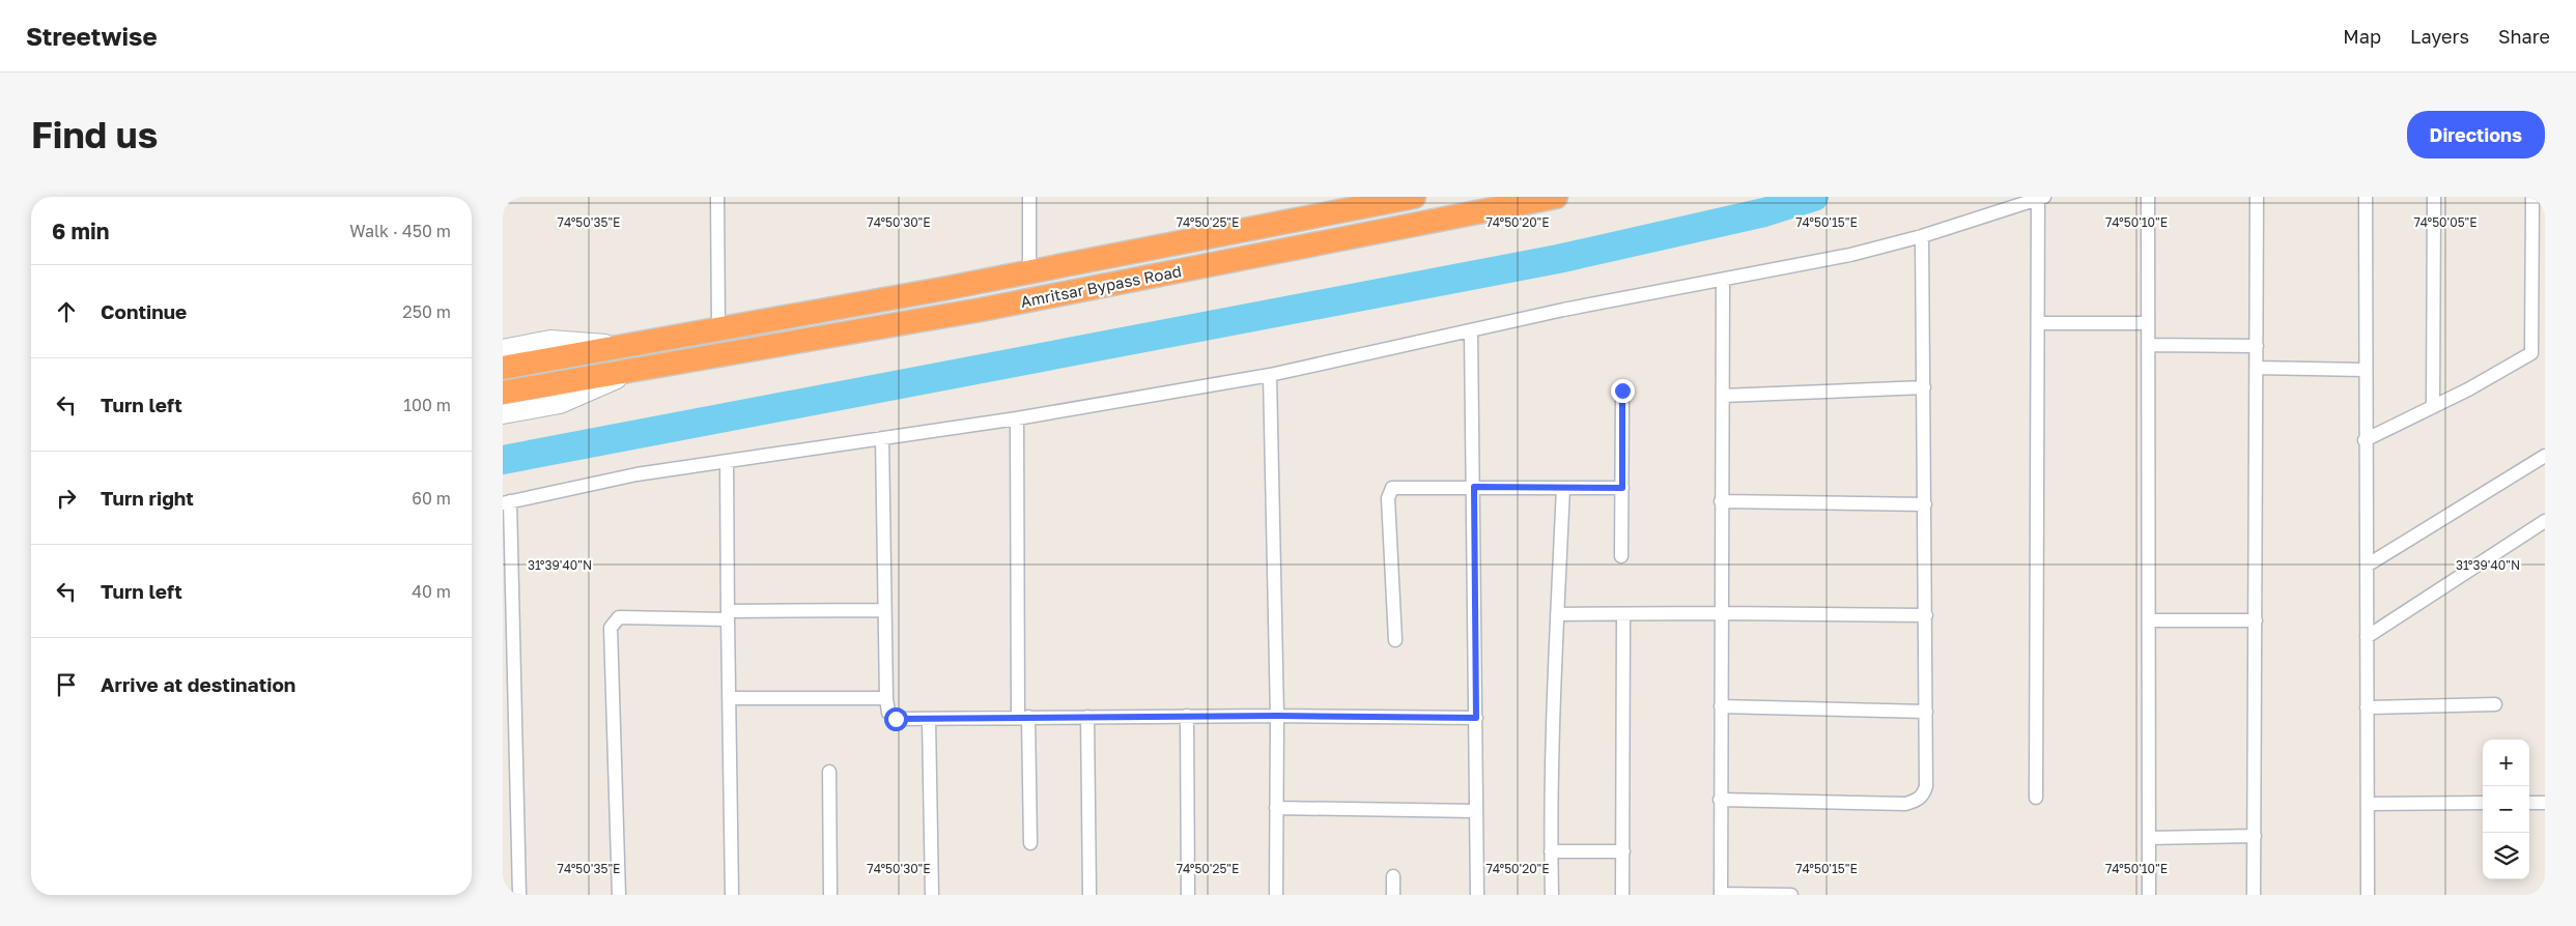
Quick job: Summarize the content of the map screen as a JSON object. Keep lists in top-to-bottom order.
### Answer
{
  "streets": {
    "highway": ["Amritsar Bypass Road"]
  },
  "page": {
    "header": "Streetwise",
    "nav": ["Map", "Layers", "Share"],
    "buttons": "Directions",
    "title": "Find us",
    "heading": ["6 min", "Walk · 450 m"],
    "list": [
      ["Continue", "250 m"],
      ["Turn left", "100 m"],
      ["Turn right", "60 m"],
      ["Turn left", "40 m"],
      "Arrive at destination"
    ],
    "map_buttons": ["+", "−"]
  },
  "coordinates": [
    "74°50'35\"E",
    "74°50'30\"E",
    "74°50'25\"E",
    "74°50'20\"E",
    "74°50'15\"E",
    "74°50'10\"E",
    "74°50'05\"E",
    "31°39'40\"N"
  ]
}
